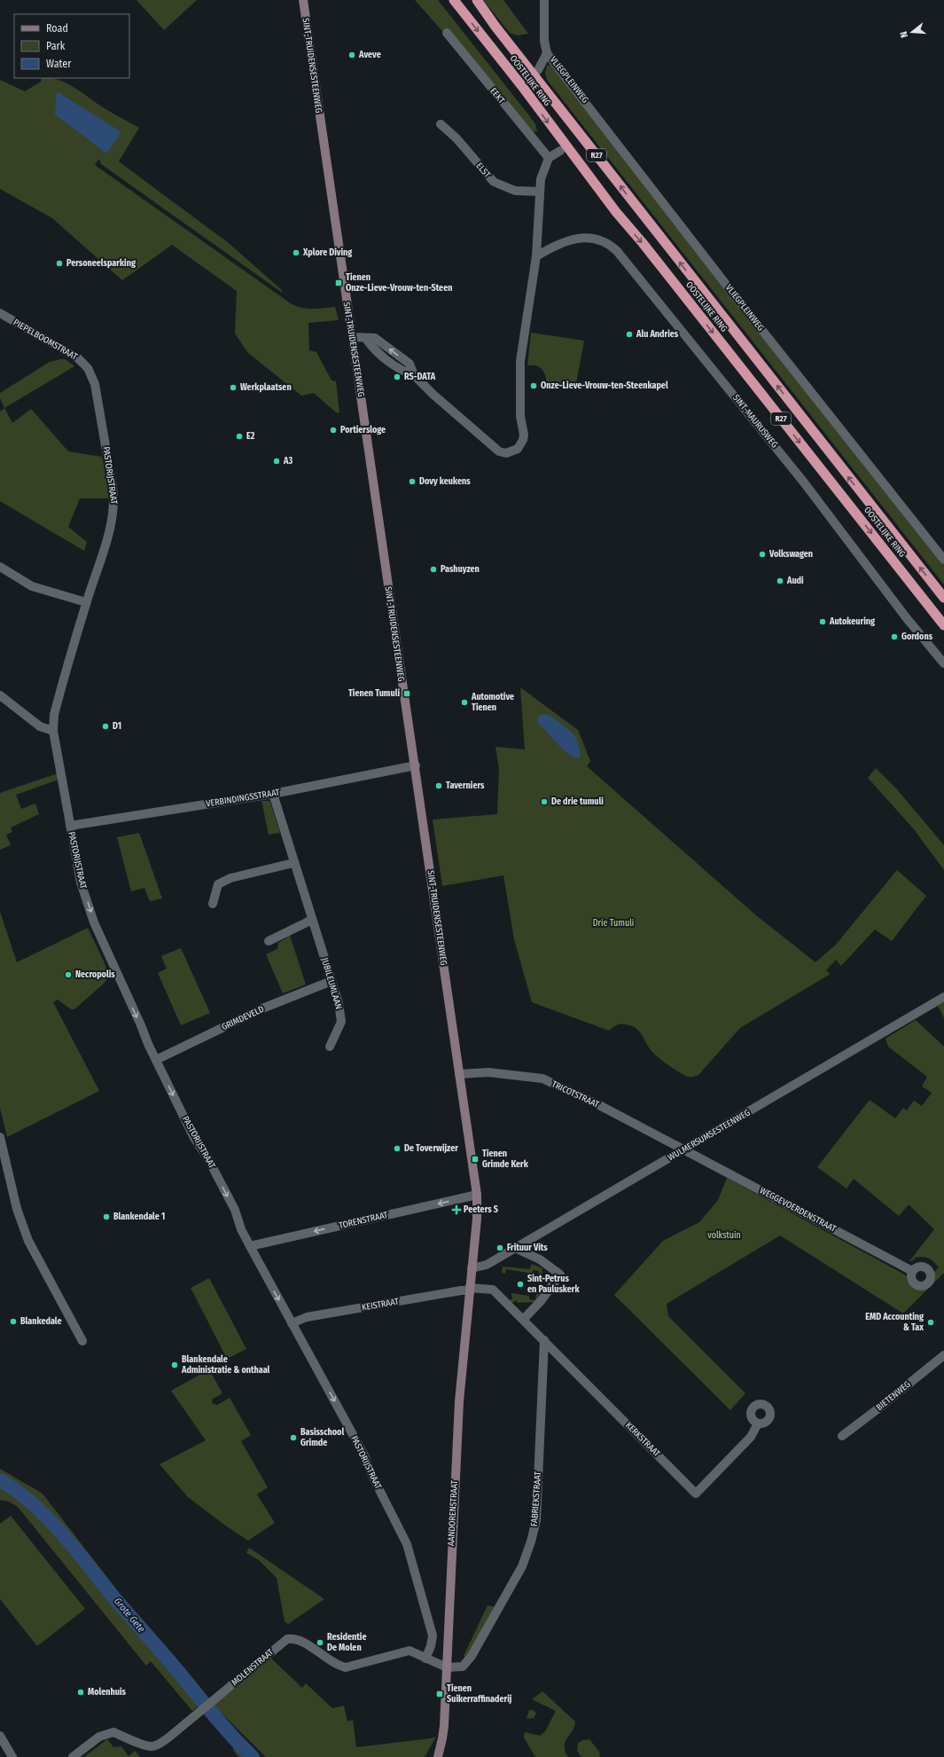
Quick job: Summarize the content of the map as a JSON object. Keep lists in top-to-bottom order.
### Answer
{
  "streets": {
    "highway": ["OOSTELIJKE RING", "R27"],
    "main road": ["SINT-TRUIDENSESTEENWEG", "AANDORENSTRAAT"],
    "street": [
      "VLIEGPLEINWEG",
      "EEKT",
      "ELST",
      "PIEPELBOOMSTRAAT",
      "SINT-MAURUSWEG",
      "PASTORIJSTRAAT",
      "VERBINDINGSSTRAAT",
      "JUBILEUMLAAN",
      "GRIMDEVELD",
      "TRICOTSTRAAT",
      "WULMERSUMSESTEENWEG",
      "WEGGEVOERDENSTRAAT",
      "TORENSTRAAT",
      "KEISTRAAT",
      "BIETENWEG",
      "KERKSTRAAT",
      "FABRIEKSTRAAT",
      "MOLENSTRAAT"
    ]
  },
  "crossings": [
    ["SINT-TRUIDENSESTEENWEG", "VERBINDINGSSTRAAT"],
    ["SINT-TRUIDENSESTEENWEG", "TRICOTSTRAAT"],
    ["SINT-TRUIDENSESTEENWEG", "WULMERSUMSESTEENWEG"],
    ["SINT-TRUIDENSESTEENWEG", "TORENSTRAAT"],
    ["SINT-TRUIDENSESTEENWEG", "AANDORENSTRAAT"],
    ["PIEPELBOOMSTRAAT", "PASTORIJSTRAAT"],
    ["PASTORIJSTRAAT", "VERBINDINGSSTRAAT"],
    ["PASTORIJSTRAAT", "GRIMDEVELD"],
    ["PASTORIJSTRAAT", "TORENSTRAAT"],
    ["PASTORIJSTRAAT", "KEISTRAAT"],
    ["PASTORIJSTRAAT", "MOLENSTRAAT"],
    ["VERBINDINGSSTRAAT", "JUBILEUMLAAN"],
    ["JUBILEUMLAAN", "GRIMDEVELD"],
    ["TRICOTSTRAAT", "WULMERSUMSESTEENWEG"],
    ["TRICOTSTRAAT", "WEGGEVOERDENSTRAAT"],
    ["WULMERSUMSESTEENWEG", "WEGGEVOERDENSTRAAT"],
    ["WULMERSUMSESTEENWEG", "AANDORENSTRAAT"],
    ["KEISTRAAT", "KERKSTRAAT"],
    ["KEISTRAAT", "AANDORENSTRAAT"],
    ["KERKSTRAAT", "FABRIEKSTRAAT"],
    ["KERKSTRAAT", "AANDORENSTRAAT"],
    ["FABRIEKSTRAAT", "AANDORENSTRAAT"],
    ["FABRIEKSTRAAT", "MOLENSTRAAT"],
    ["AANDORENSTRAAT", "MOLENSTRAAT"]
  ],
  "one_way": ["PASTORIJSTRAAT", "TORENSTRAAT"],
  "water": ["Grote Gete"],
  "parks": ["Drie Tumuli", "volkstuin"],
  "places": {
    "other": [
      "Aveve",
      "Xplore Diving",
      "Personeelsparking",
      "Alu Andries",
      "RS-DATA",
      "Onze-Lieve-Vrouw-ten-Steenkapel",
      "Werkplaatsen",
      "Portiersloge",
      "E2",
      "A3",
      "Dovy keukens",
      "Volkswagen",
      "Pashuyzen",
      "Audi",
      "Autokeuring",
      "Gordons",
      "Automotive Tienen",
      "D1",
      "Taverniers",
      "De drie tumuli",
      "Necropolis",
      "De Toverwijzer",
      "Blankendale 1",
      "Frituur Vits",
      "Sint-Petrus en Pauluskerk",
      "Blankedale",
      "EMD Accounting & Tax",
      "Blankendale Administratie & onthaal",
      "Basisschool Grimde",
      "Residentie De Molen",
      "Molenhuis"
    ],
    "transit": [
      "Tienen Onze-Lieve-Vrouw-ten-Steen",
      "Tienen Tumuli",
      "Tienen Grimde Kerk",
      "Tienen Suikerraffinaderij"
    ],
    "health": ["Peeters S"]
  },
  "legend": ["Road", "Park", "Water"],
  "north": "left"
}
